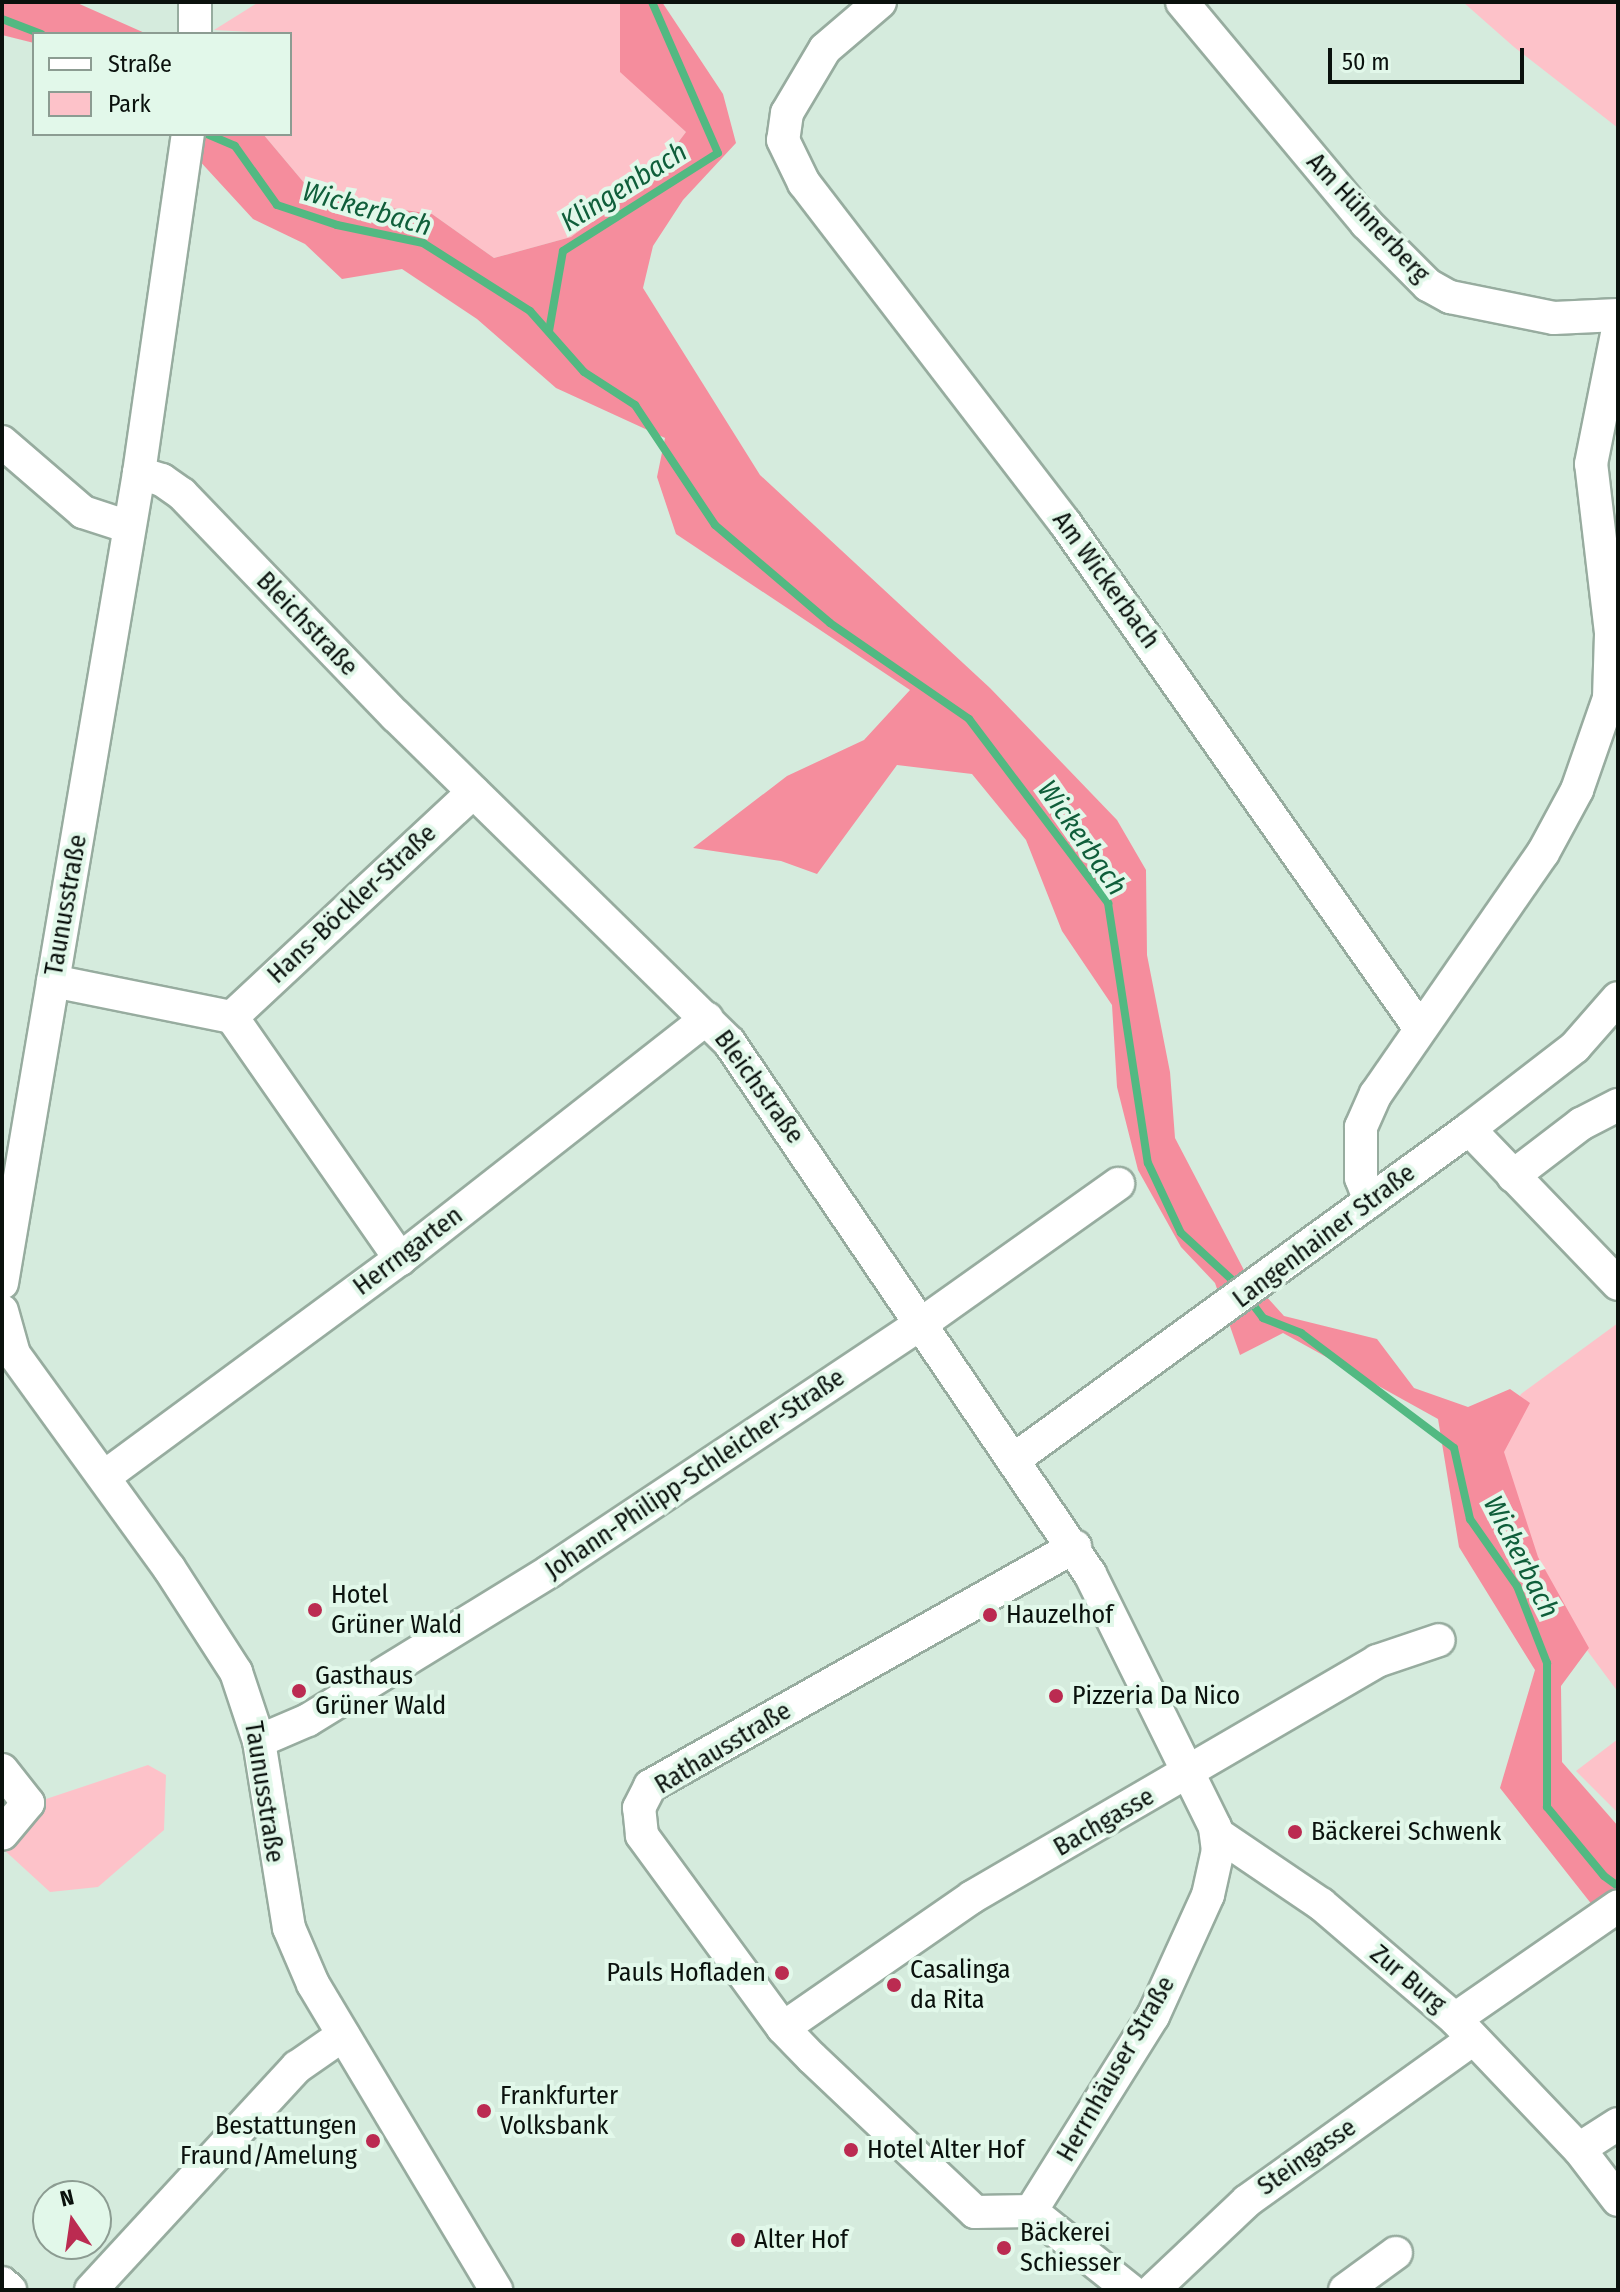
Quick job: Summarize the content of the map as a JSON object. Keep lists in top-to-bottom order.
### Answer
{
  "streets": {
    "street": [
      "Am Hühnerberg",
      "Am Wickerbach",
      "Bleichstraße",
      "Hans-Böckler-Straße",
      "Taunusstraße",
      "Langenhainer Straße",
      "Herrngarten",
      "Johann-Philipp-Schleicher-Straße",
      "Rathausstraße",
      "Bachgasse",
      "Zur Burg",
      "Herrnhäuser Straße",
      "Steingasse"
    ]
  },
  "crossings": [
    ["Bleichstraße", "Hans-Böckler-Straße"],
    ["Bleichstraße", "Taunusstraße"],
    ["Bleichstraße", "Langenhainer Straße"],
    ["Bleichstraße", "Herrngarten"],
    ["Bleichstraße", "Johann-Philipp-Schleicher-Straße"],
    ["Bleichstraße", "Rathausstraße"],
    ["Bleichstraße", "Bachgasse"],
    ["Bleichstraße", "Zur Burg"],
    ["Bleichstraße", "Herrnhäuser Straße"],
    ["Taunusstraße", "Herrngarten"],
    ["Taunusstraße", "Johann-Philipp-Schleicher-Straße"],
    ["Rathausstraße", "Bachgasse"],
    ["Rathausstraße", "Herrnhäuser Straße"],
    ["Zur Burg", "Herrnhäuser Straße"],
    ["Zur Burg", "Steingasse"]
  ],
  "water": ["Klingenbach", "Wickerbach"],
  "places": [
    "Hotel Grüner Wald",
    "Hauzelhof",
    "Gasthaus Grüner Wald",
    "Pizzeria Da Nico",
    "Bäckerei Schwenk",
    "Pauls Hofladen",
    "Casalinga da Rita",
    "Frankfurter Volksbank",
    "Bestattungen Fraund/Amelung",
    "Hotel Alter Hof",
    "Alter Hof",
    "Bäckerei Schiesser"
  ],
  "legend": ["Straße", "Park"],
  "scale_bar": "50 m",
  "north": "top"
}
